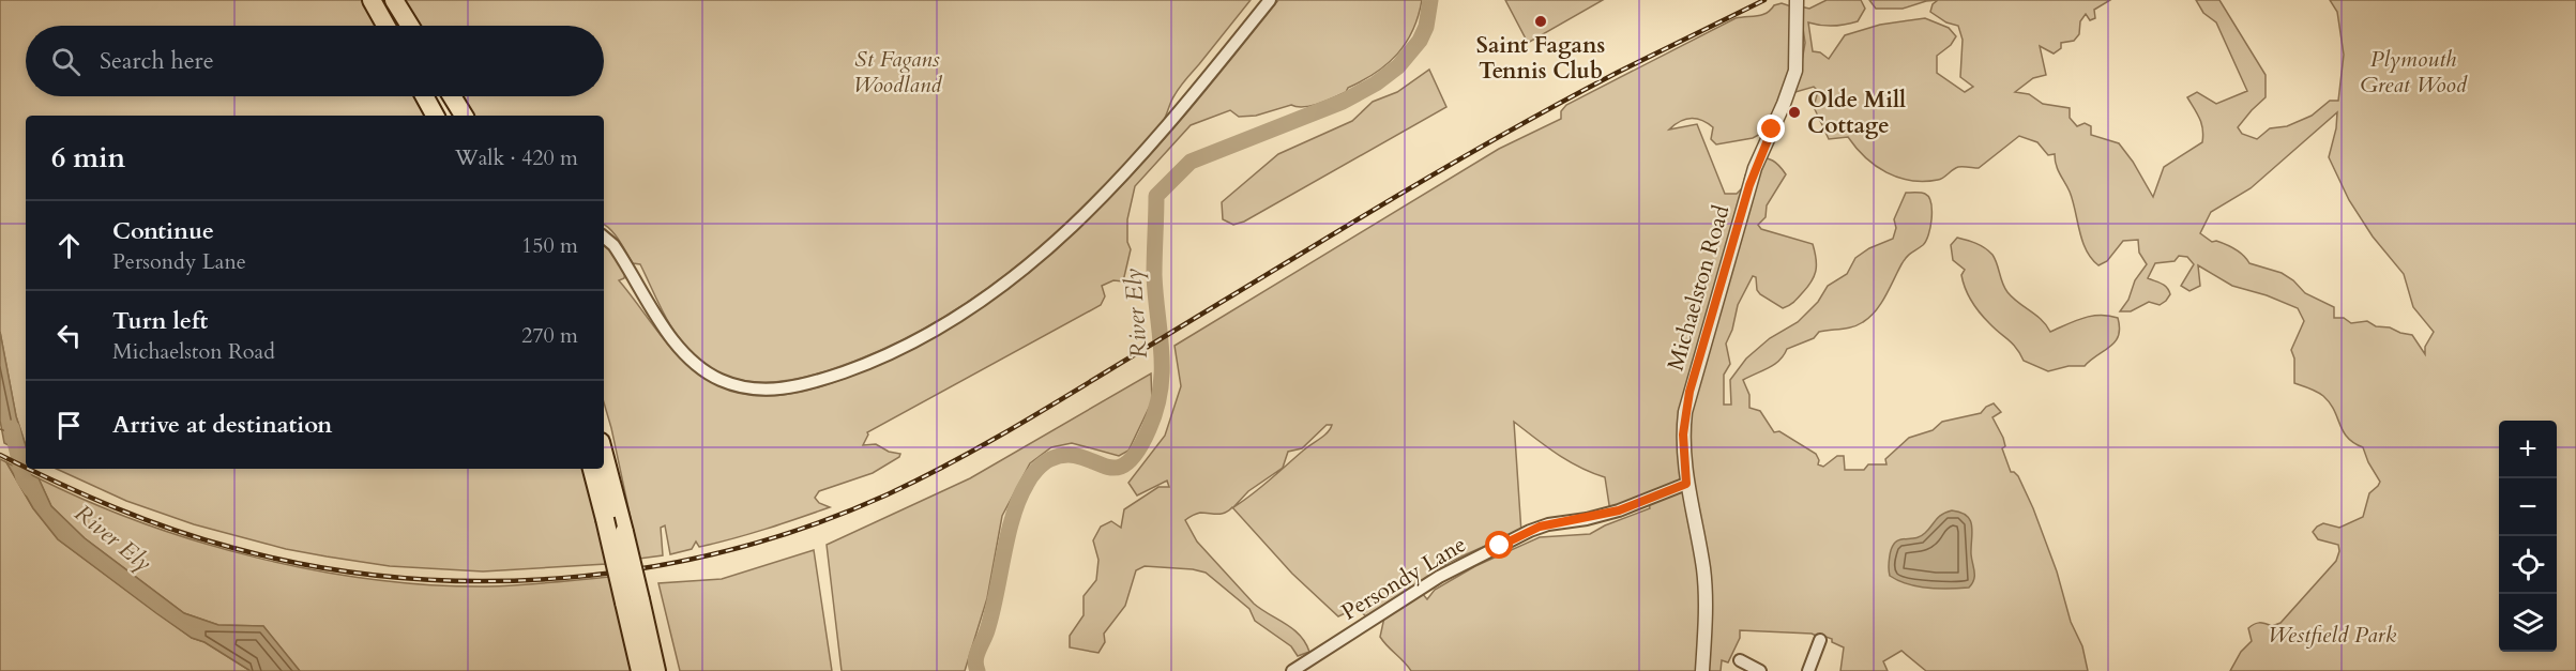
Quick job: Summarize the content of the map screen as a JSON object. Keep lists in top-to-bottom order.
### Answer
{
  "streets": {
    "street": ["Michaelston Road", "Persondy Lane"]
  },
  "crossings": [
    ["Michaelston Road", "Persondy Lane"]
  ],
  "water": ["River Ely"],
  "parks": ["St Fagans Woodland", "Plymouth Great Wood", "Westfield Park"],
  "places": ["Saint Fagans Tennis Club", "Olde Mill Cottage"],
  "page": {
    "search": "Search here",
    "heading": ["6 min", "Walk · 420 m"],
    "list": [
      ["Continue", "Persondy Lane", "150 m"],
      ["Turn left", "Michaelston Road", "270 m"],
      "Arrive at destination"
    ],
    "map_buttons": ["+", "−"]
  }
}
